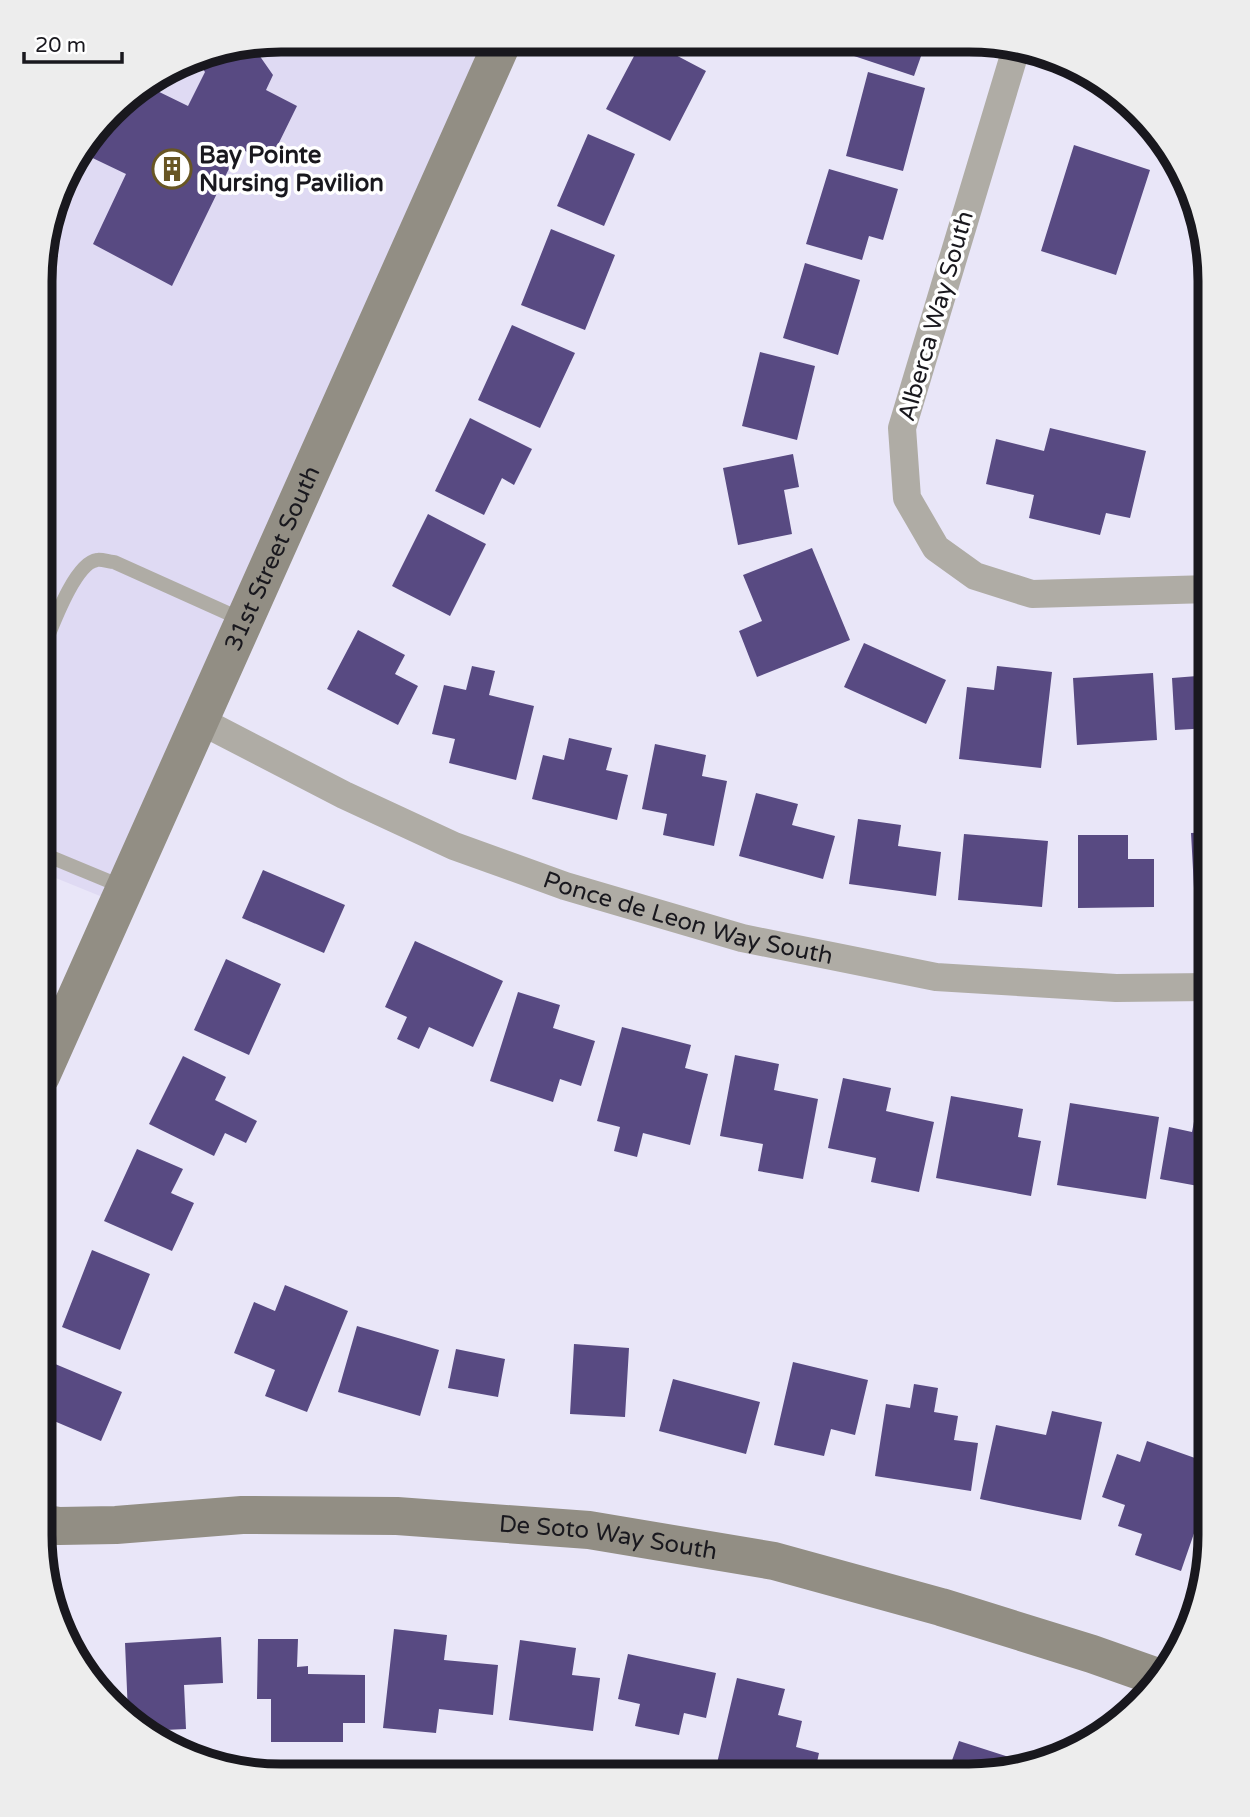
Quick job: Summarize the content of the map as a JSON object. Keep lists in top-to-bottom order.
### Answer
{
  "streets": {
    "street": [
      "Alberca Way South",
      "31st Street South",
      "Ponce de Leon Way South",
      "De Soto Way South"
    ]
  },
  "crossings": [
    ["31st Street South", "Ponce de Leon Way South"]
  ],
  "places": {
    "building": ["Bay Pointe Nursing Pavilion"]
  },
  "scale_bar": "20 m"
}
